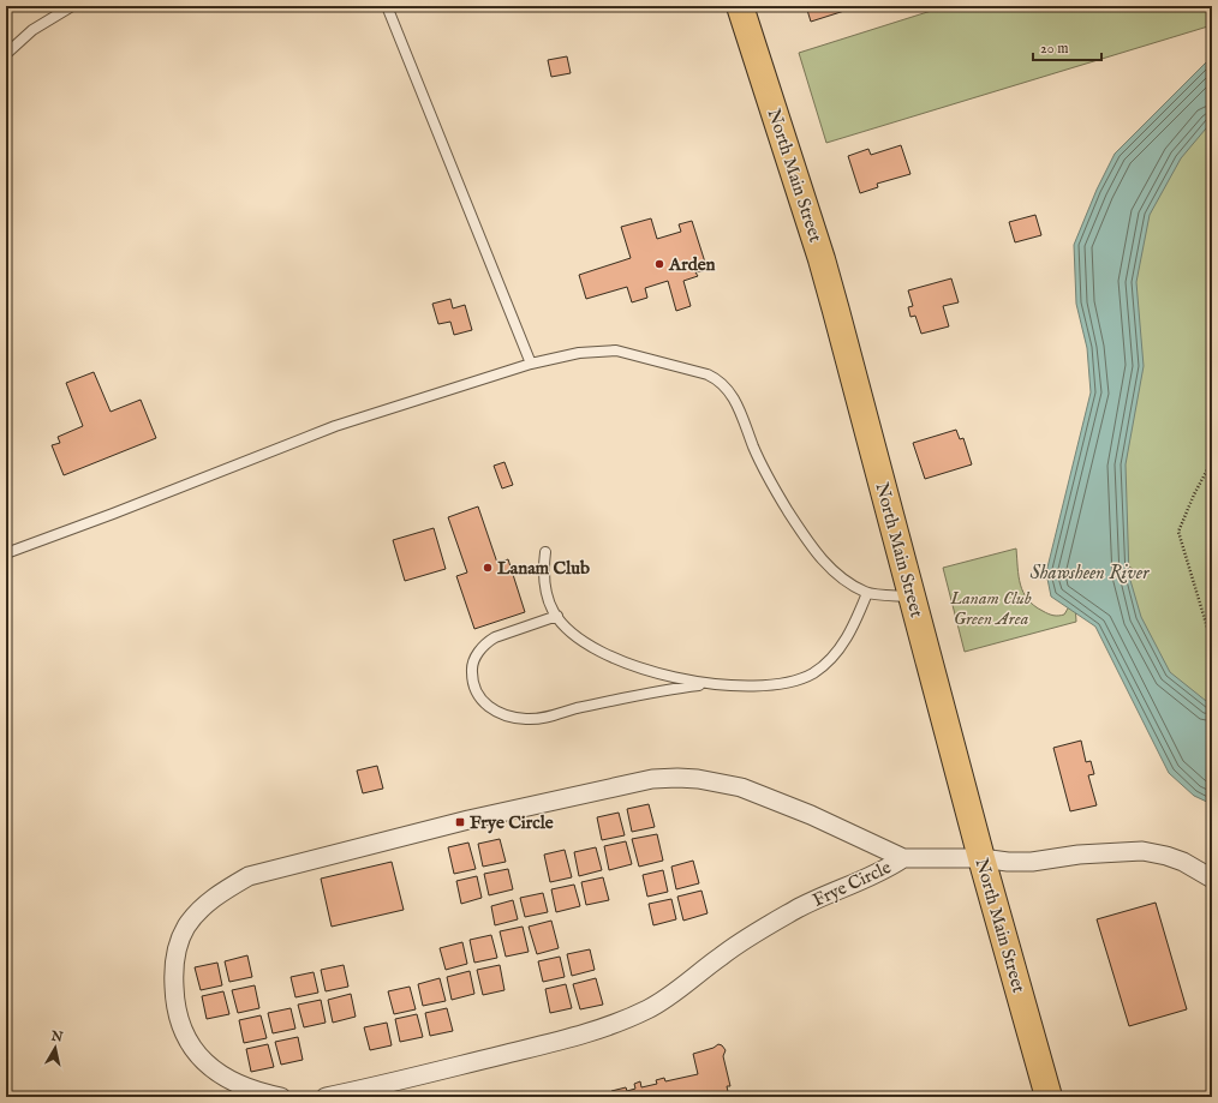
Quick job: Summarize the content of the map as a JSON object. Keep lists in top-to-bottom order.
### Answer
{
  "streets": {
    "main road": ["North Main Street"],
    "street": ["Frye Circle"]
  },
  "crossings": [
    ["North Main Street", "Frye Circle"]
  ],
  "water": ["Shawsheen River"],
  "parks": ["Lanam Club Green Area"],
  "places": {
    "other": ["Arden", "Lanam Club"],
    "transit": ["Frye Circle"]
  },
  "scale_bar": "20 m",
  "north": "top"
}
